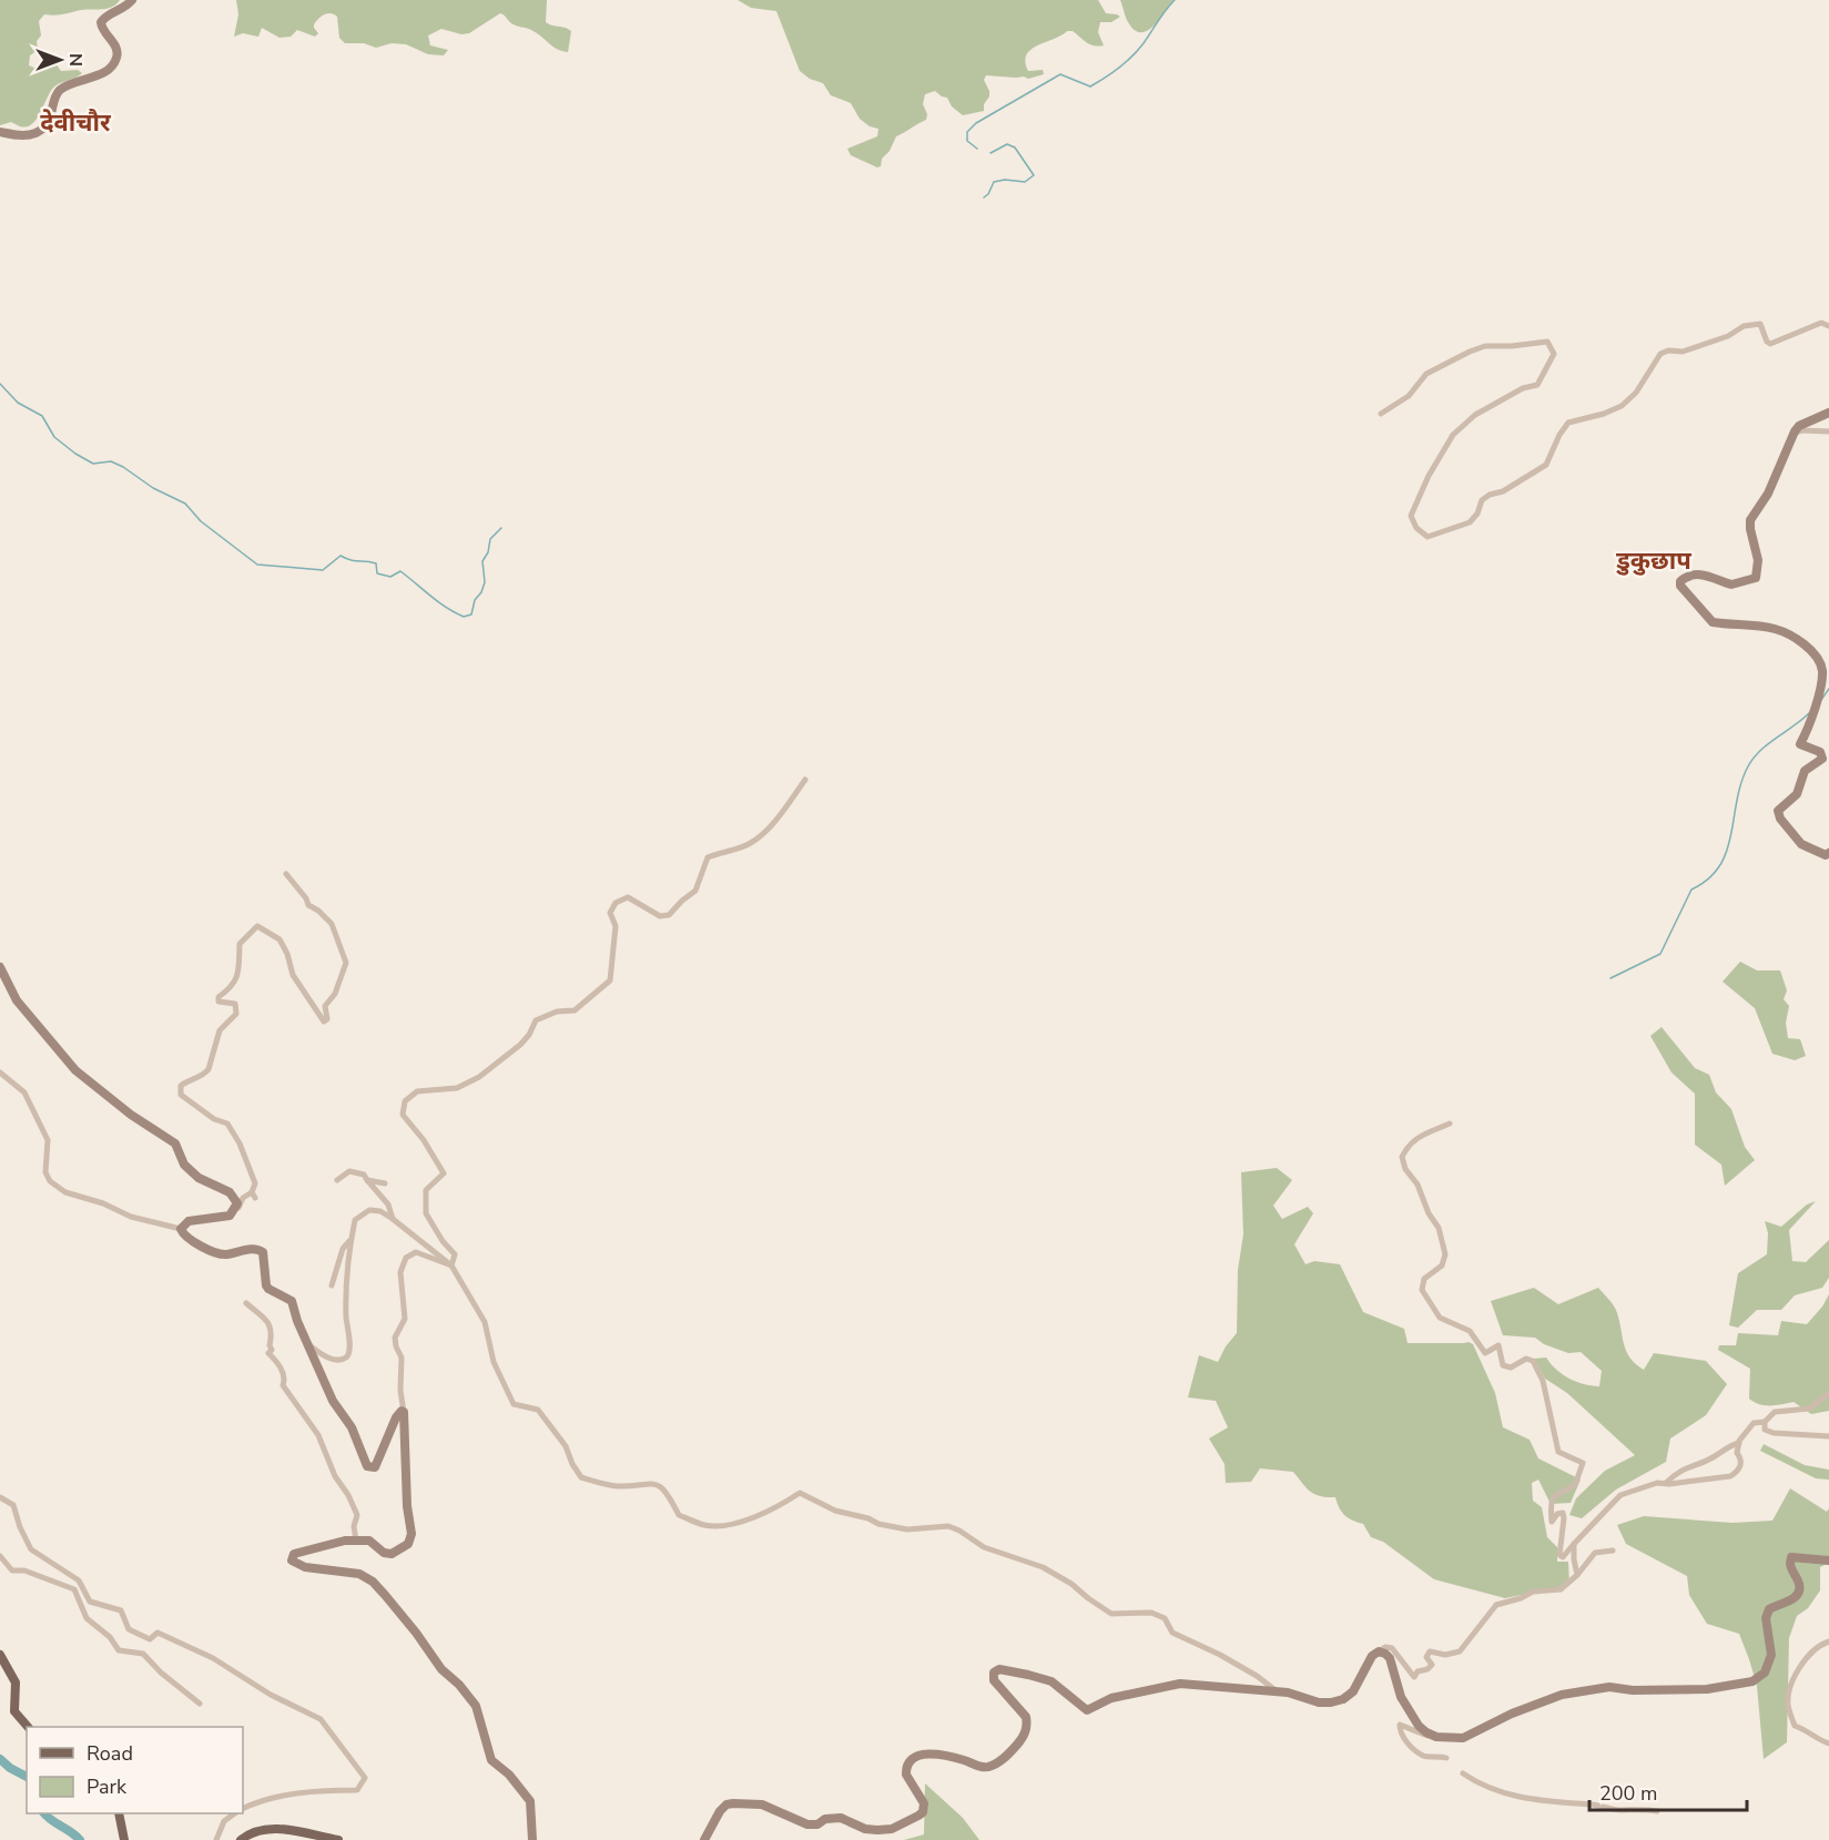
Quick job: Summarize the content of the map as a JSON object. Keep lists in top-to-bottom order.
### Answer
{
  "districts": ["देवीचौर", "डुकुछाप"],
  "legend": ["Road", "Park"],
  "scale_bar": "200 m",
  "north": "right"
}
